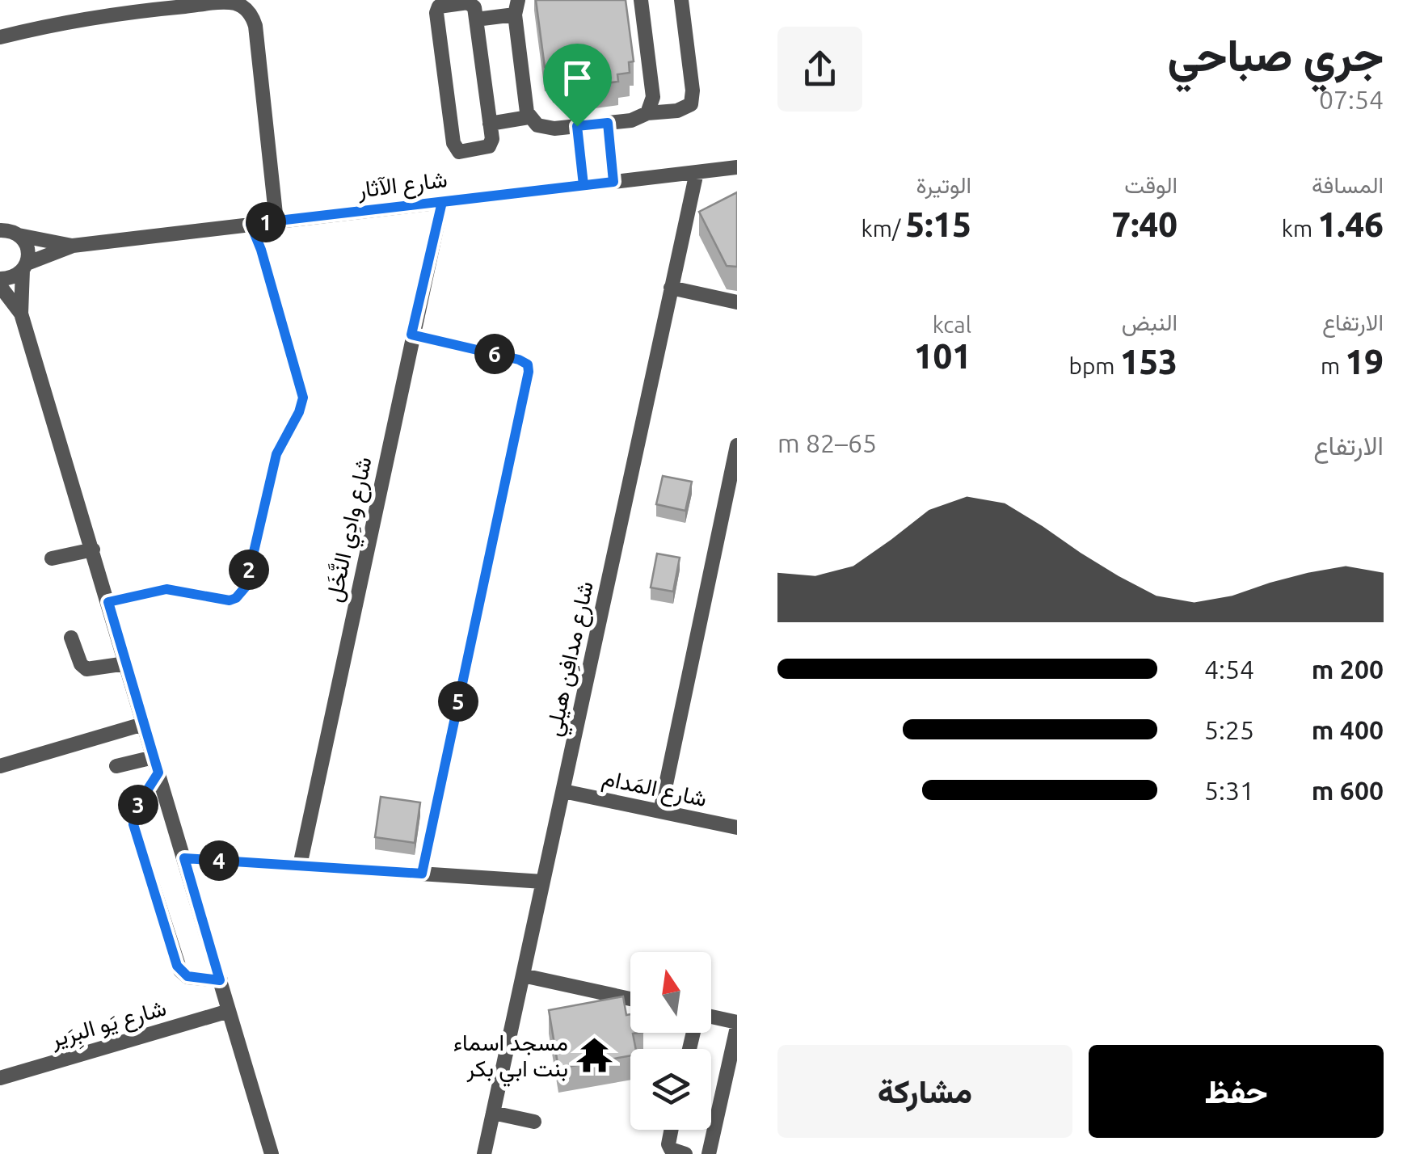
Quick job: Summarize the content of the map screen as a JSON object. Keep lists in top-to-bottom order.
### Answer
{
  "streets": {
    "street": [
      "شارع الآثار",
      "شارع وادِي النَّخَل",
      "شارع مدافِن هيلي",
      "شارع المَدام",
      "شارع يَو البِرَير"
    ]
  },
  "crossings": [
    ["شارع الآثار", "شارع وادِي النَّخَل"],
    ["شارع الآثار", "شارع مدافِن هيلي"],
    ["شارع مدافِن هيلي", "شارع المَدام"]
  ],
  "places": {
    "temple": ["مسجد اسماء بنت ابي بكر"]
  },
  "north": "top",
  "page": {
    "heading": ["جري صباحي", "07:54"],
    "stats": [
      ["المسافة", "1.46 km"],
      ["الوقت", "7:40"],
      ["الوتيرة", "5:15 /km"],
      ["الارتفاع", "19 m"],
      ["النبض", "153 bpm"],
      ["kcal", "101"]
    ],
    "pins": [
      "1",
      "6",
      "2",
      "5",
      "3",
      "4"
    ],
    "chart": ["الارتفاع", "65–82 m"],
    "list": [
      {
        "name": "200 m",
        "note": "4:54"
      },
      {
        "name": "400 m",
        "note": "5:25"
      },
      {
        "name": "600 m",
        "note": "5:31"
      }
    ],
    "buttons": ["حفظ", "مشاركة"]
  }
}
